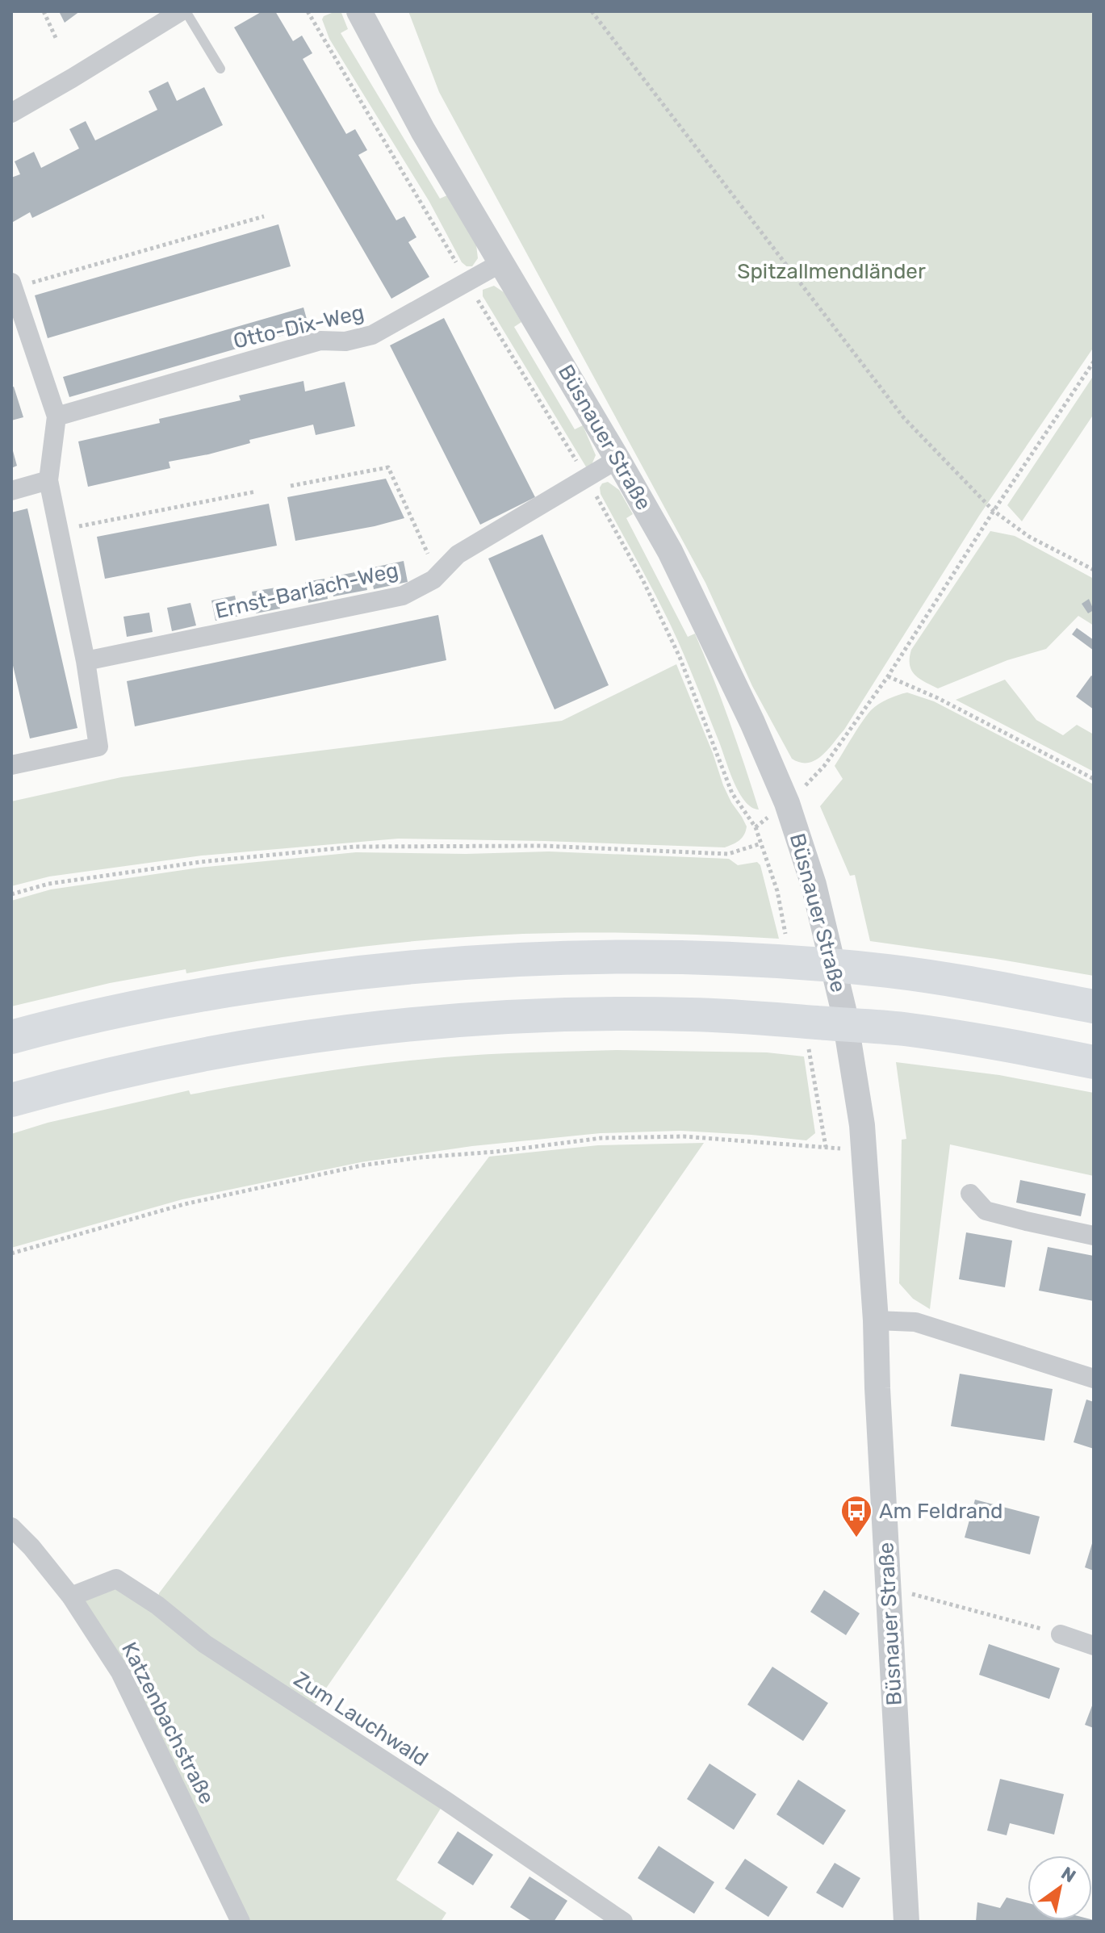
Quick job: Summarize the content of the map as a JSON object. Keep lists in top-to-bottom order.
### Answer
{
  "streets": {
    "street": [
      "Otto-Dix-Weg",
      "Büsnauer Straße",
      "Ernst-Barlach-Weg",
      "Zum Lauchwald",
      "Katzenbachstraße"
    ]
  },
  "crossings": [
    ["Otto-Dix-Weg", "Büsnauer Straße"],
    ["Büsnauer Straße", "Ernst-Barlach-Weg"],
    ["Zum Lauchwald", "Katzenbachstraße"]
  ],
  "parks": ["Spitzallmendländer"],
  "places": {
    "bus stop": ["Am Feldrand"]
  },
  "north": "top right"
}
